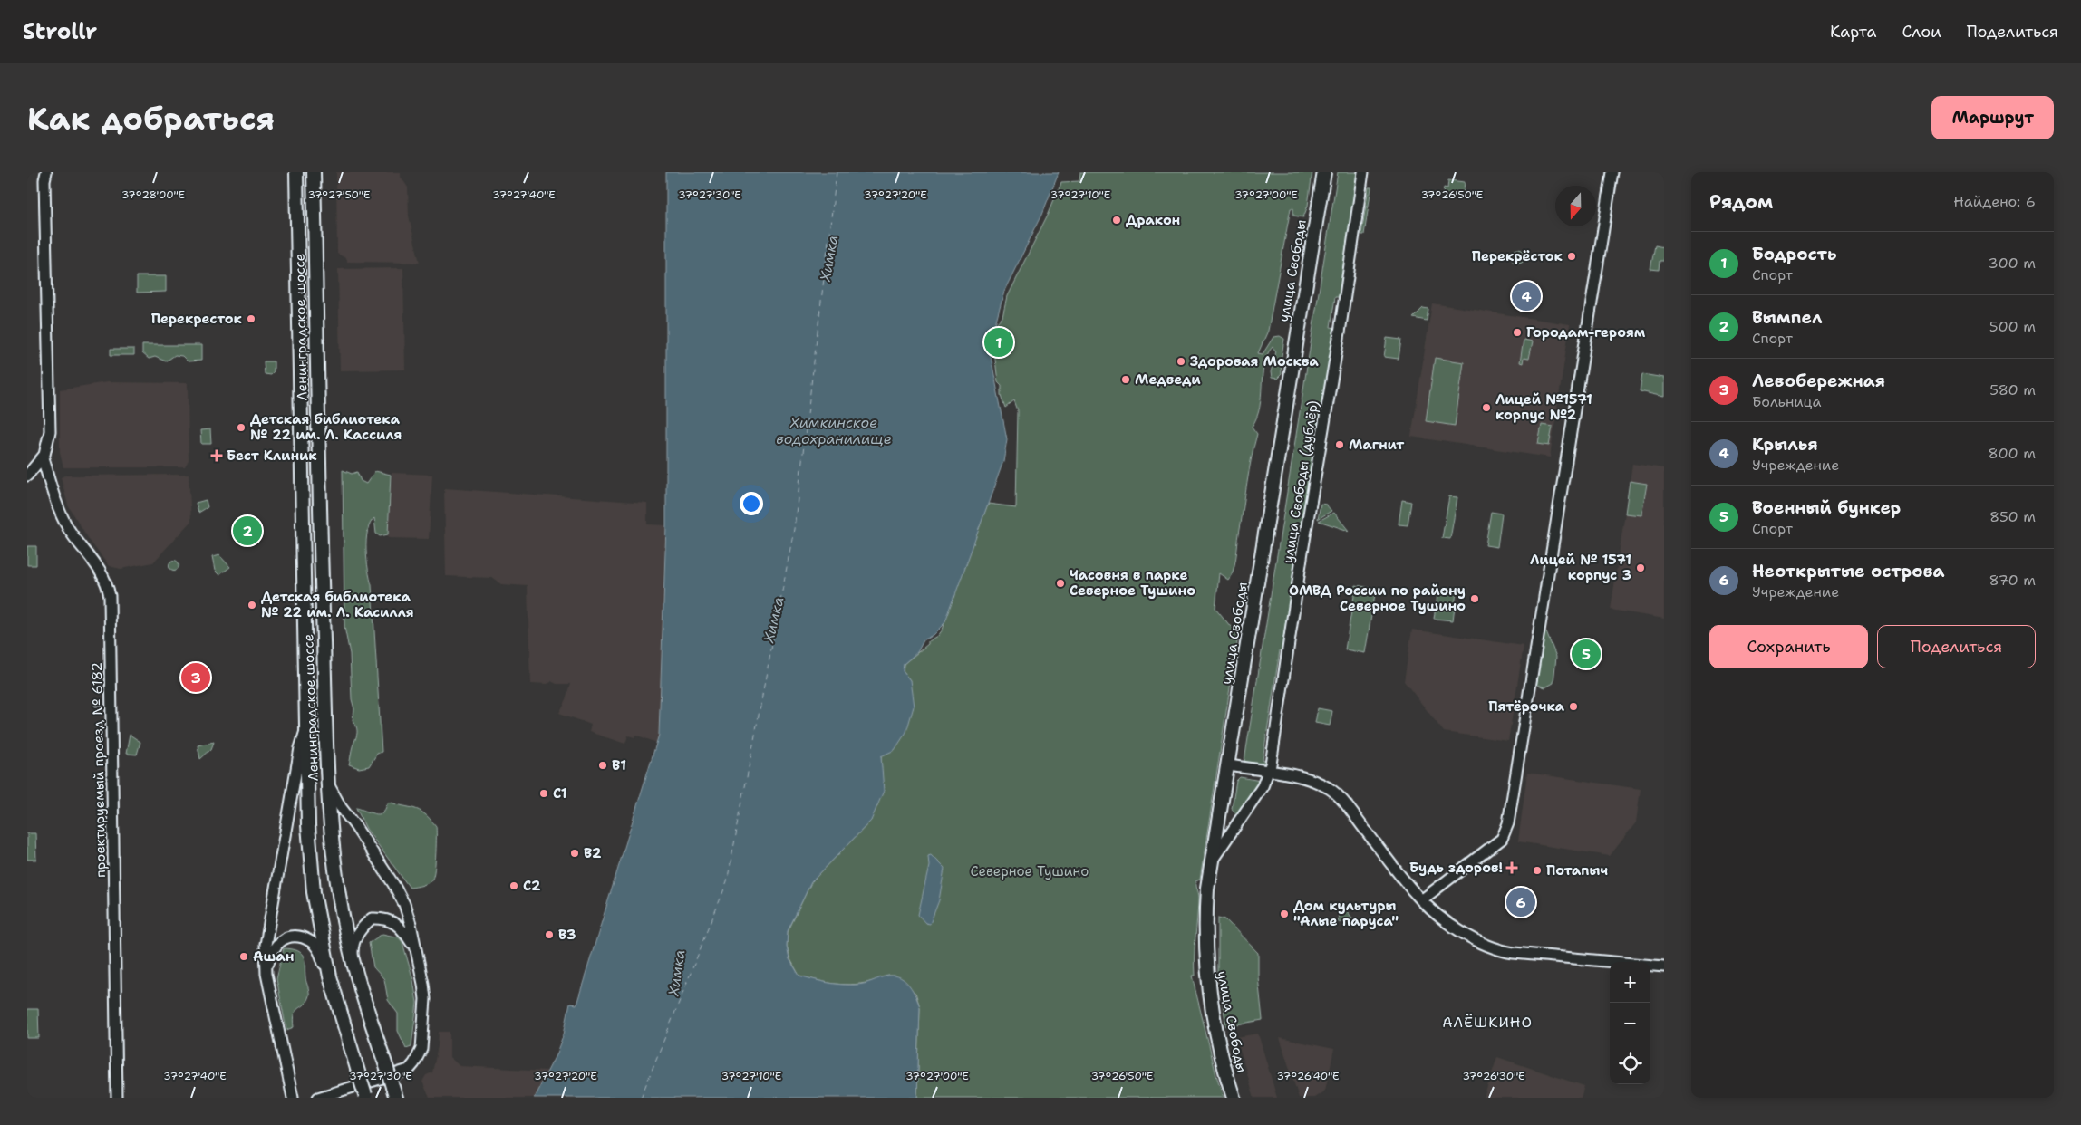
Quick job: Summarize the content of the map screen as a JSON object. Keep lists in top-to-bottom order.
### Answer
{
  "streets": {
    "main road": ["улица Свободы", "Ленинградское шоссе"],
    "street": ["улица Свободы (дублёр)", "проектируемый проезд № 6182"]
  },
  "crossings": [
    ["улица Свободы", "улица Свободы (дублёр)"]
  ],
  "districts": ["АЛЁШКИНО"],
  "water": ["Химка", "Химкинское водохранилище"],
  "parks": ["Северное Тушино"],
  "places": {
    "other": [
      "Дракон",
      "Перекрёсток",
      "Перекресток",
      "Городам-героям",
      "Здоровая Москва",
      "Медведи",
      "Лицей №1571 корпус №2",
      "Детская библиотека № 22 им. Л. Кассиля",
      "Магнит",
      "Лицей № 1571 корпус 3",
      "Часовня в парке Северное Тушино",
      "ОМВД России по району Северное Тушино",
      "Детская библиотека № 22 им. Л. Касилля",
      "Пятёрочка",
      "B1",
      "C1",
      "B2",
      "Потапыч",
      "C2",
      "Дом культуры \"Алые паруса\"",
      "B3",
      "Ашан"
    ],
    "health": ["Бест Клиник", "Будь здоров!"]
  },
  "north": "bottom",
  "page": {
    "header": "Strollr",
    "nav": ["Карта", "Слои", "Поделиться"],
    "buttons": [
      "Маршрут",
      ["Сохранить", "Поделиться"]
    ],
    "title": "Как добраться",
    "heading": ["Рядом", "Найдено: 6"],
    "list": [
      {
        "mark": "1",
        "name": "Бодрость",
        "note": "Спорт",
        "value": "300 m"
      },
      {
        "mark": "2",
        "name": "Вымпел",
        "note": "Спорт",
        "value": "500 m"
      },
      {
        "mark": "3",
        "name": "Левобережная",
        "note": "Больница",
        "value": "580 m"
      },
      {
        "mark": "4",
        "name": "Крылья",
        "note": "Учреждение",
        "value": "800 m"
      },
      {
        "mark": "5",
        "name": "Военный бункер",
        "note": "Спорт",
        "value": "850 m"
      },
      {
        "mark": "6",
        "name": "Неоткрытые острова",
        "note": "Учреждение",
        "value": "870 m"
      }
    ],
    "pins": [
      "4",
      "1",
      "2",
      "5",
      "3",
      "6"
    ],
    "map_buttons": ["+", "−"]
  },
  "coordinates": [
    "37°28'00\"E",
    "37°27'50\"E",
    "37°27'40\"E",
    "37°27'30\"E",
    "37°27'20\"E",
    "37°27'10\"E",
    "37°27'00\"E",
    "37°26'50\"E",
    "37°26'40\"E",
    "37°26'30\"E"
  ]
}
